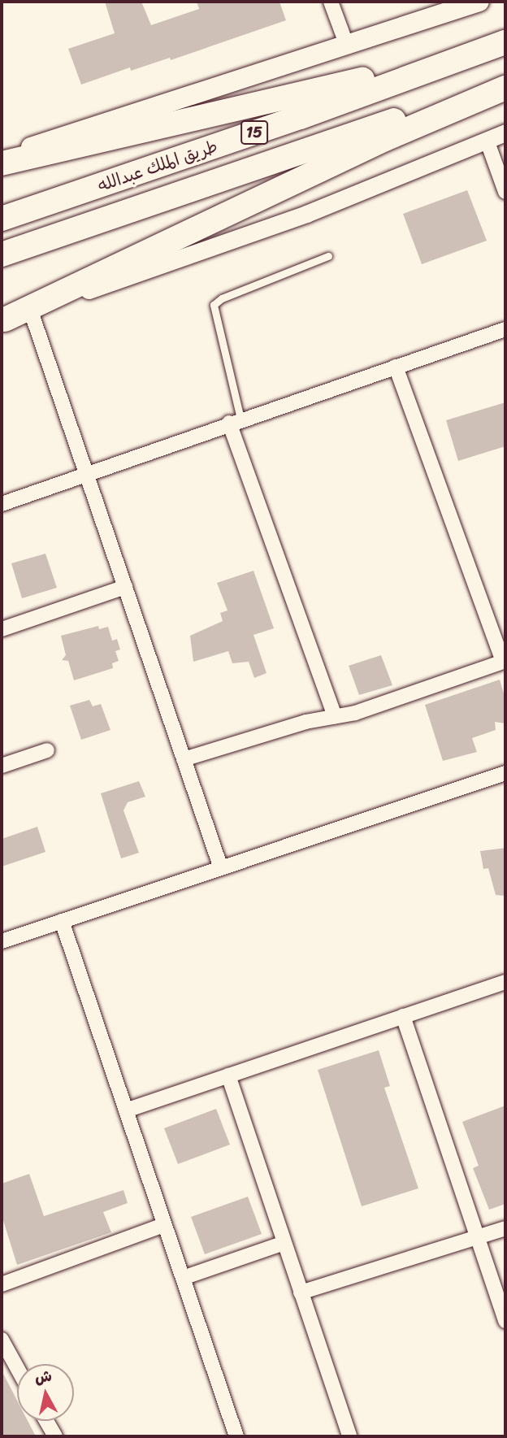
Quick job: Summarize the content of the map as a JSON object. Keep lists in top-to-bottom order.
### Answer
{
  "streets": {
    "highway": ["15", "طريق الملك عبدالله"]
  },
  "north": "top"
}
